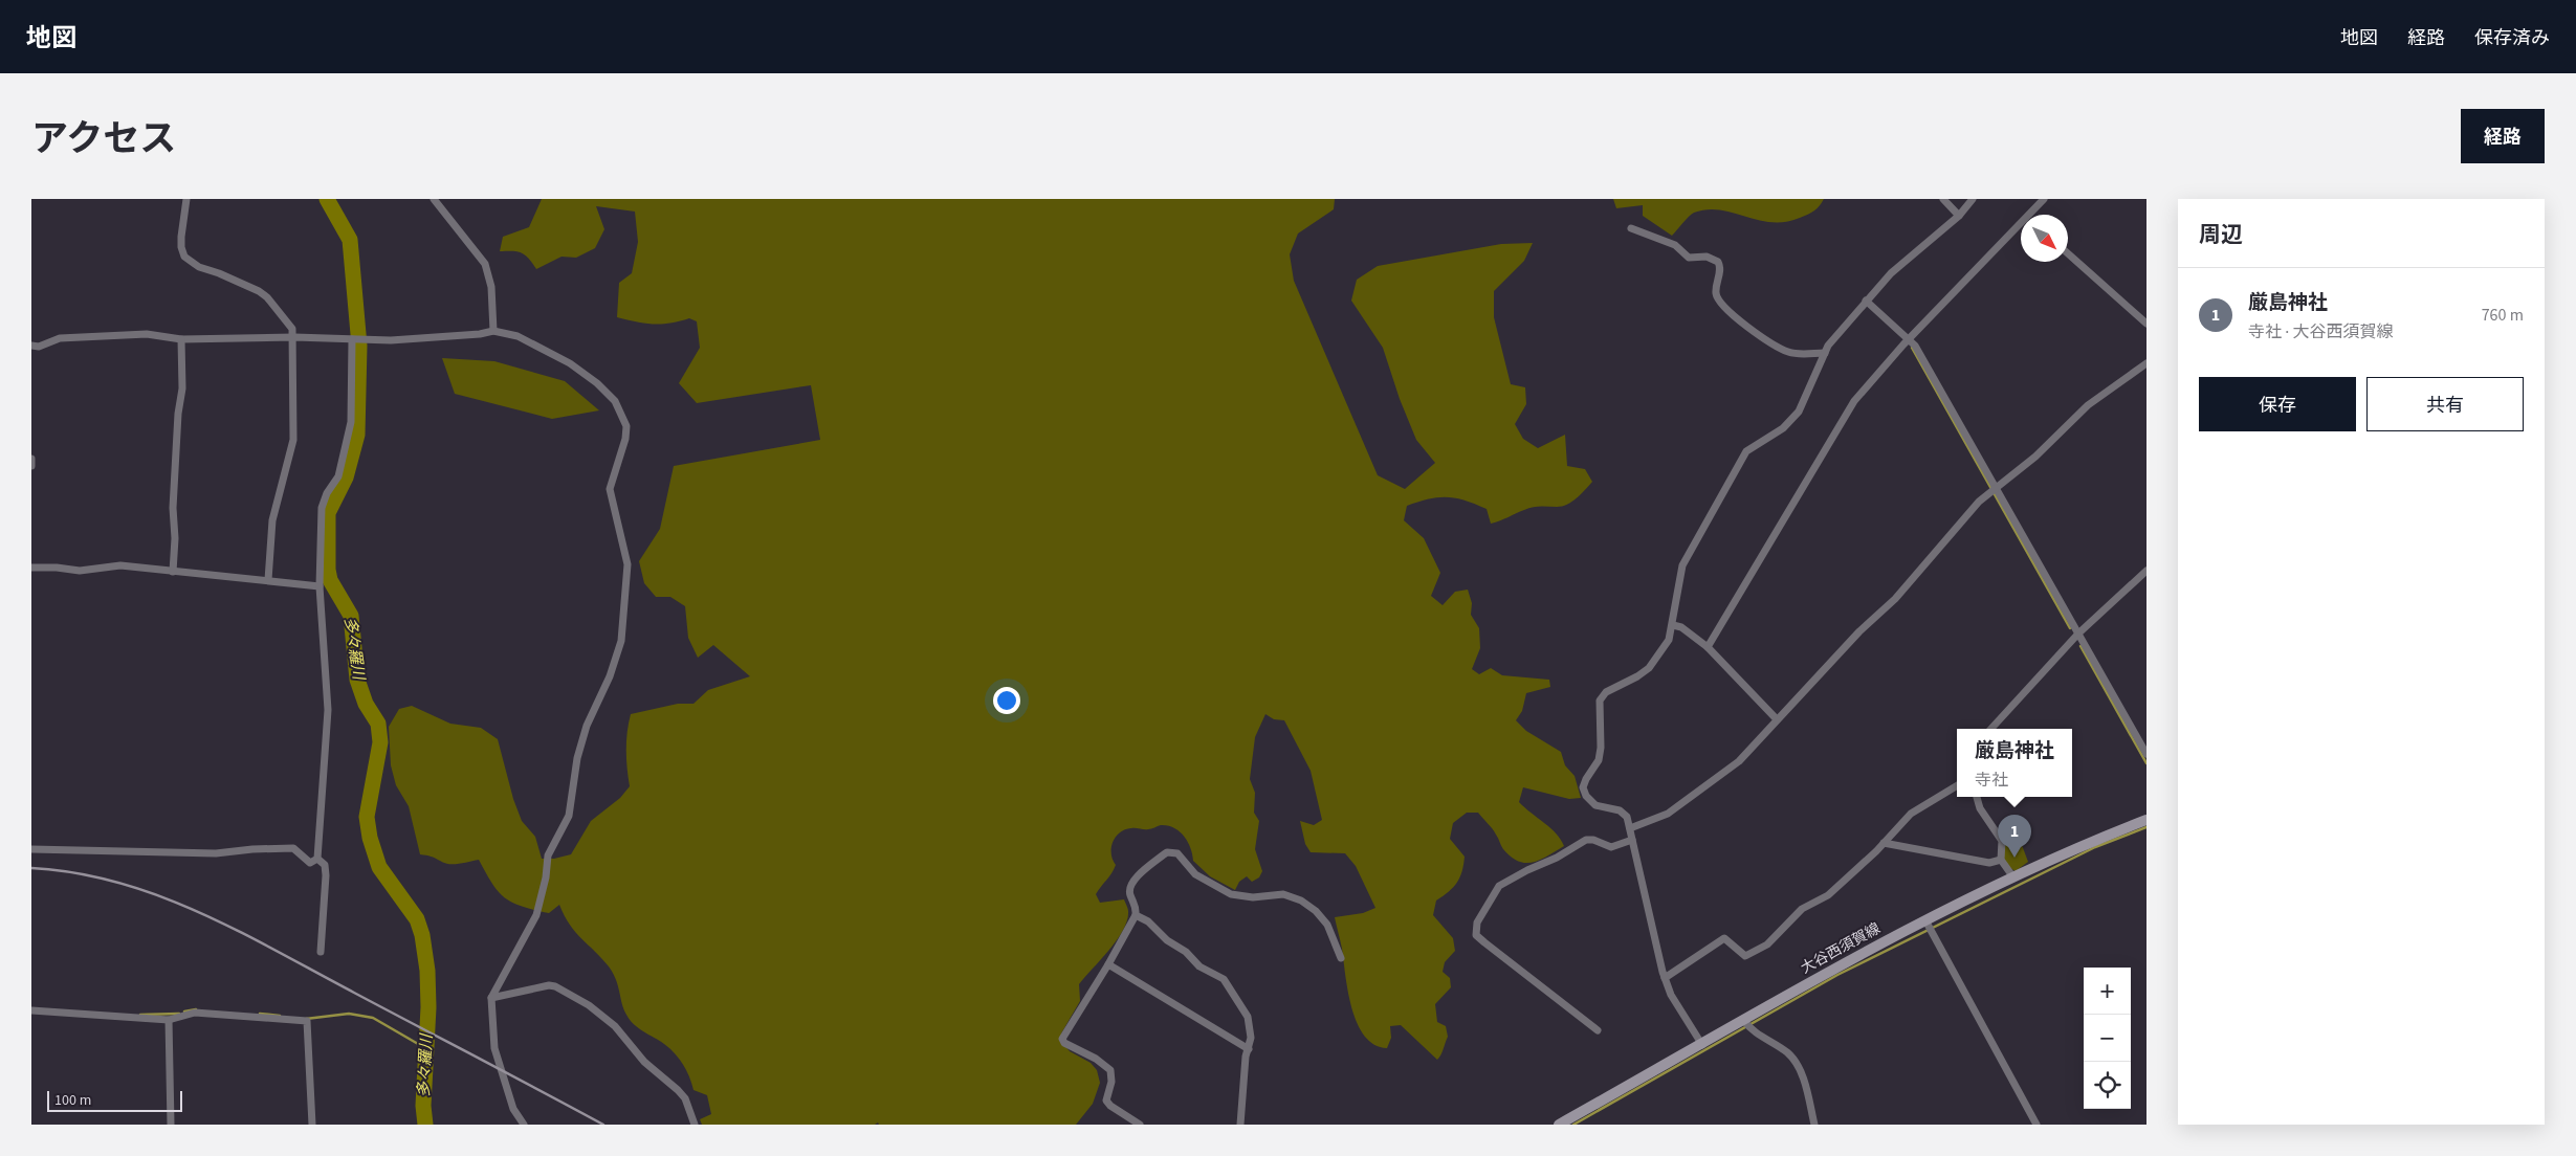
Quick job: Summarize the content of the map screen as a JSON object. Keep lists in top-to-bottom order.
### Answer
{
  "streets": {
    "main road": ["大谷西須賀線"]
  },
  "water": ["多々羅川"],
  "scale_bar": "100 m",
  "north": "bottom right",
  "page": {
    "header": "地図",
    "nav": ["地図", "経路", "保存済み"],
    "title": "アクセス",
    "buttons": [
      "経路",
      ["保存", "共有"]
    ],
    "heading": "周辺",
    "list": [
      {
        "mark": "1",
        "name": "厳島神社",
        "note": "寺社 · 大谷西須賀線",
        "value": "760 m"
      }
    ],
    "popup": ["厳島神社", "寺社"],
    "pins": "1",
    "map_buttons": ["+", "−"],
    "scale": "100 m"
  }
}
